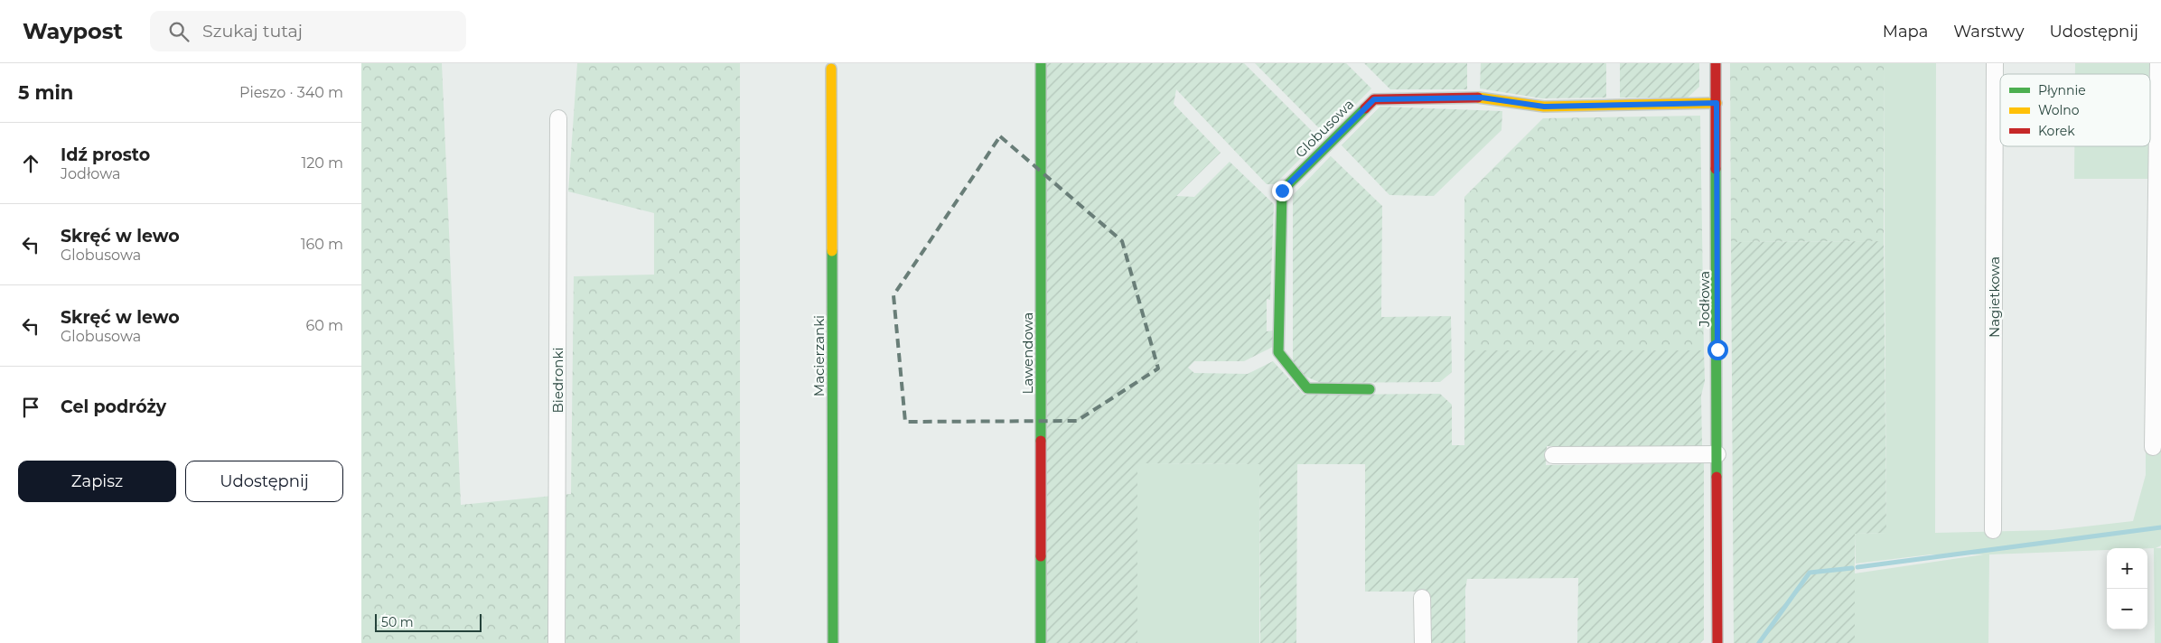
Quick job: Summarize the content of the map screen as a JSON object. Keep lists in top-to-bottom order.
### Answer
{
  "streets": {
    "street": [
      "Globusowa",
      "Nagietkowa",
      "Jodłowa",
      "Lawendowa",
      "Macierzanki",
      "Biedronki"
    ]
  },
  "crossings": [
    ["Globusowa", "Jodłowa"]
  ],
  "legend": ["Płynnie", "Wolno", "Korek"],
  "scale_bar": "50 m",
  "page": {
    "header": "Waypost",
    "search": "Szukaj tutaj",
    "nav": ["Mapa", "Warstwy", "Udostępnij"],
    "heading": ["5 min", "Pieszo · 340 m"],
    "list": [
      ["Idź prosto", "Jodłowa", "120 m"],
      ["Skręć w lewo", "Globusowa", "160 m"],
      ["Skręć w lewo", "Globusowa", "60 m"],
      "Cel podróży"
    ],
    "buttons": ["Zapisz", "Udostępnij"],
    "map_buttons": ["+", "−"],
    "scale": "50 m"
  }
}
